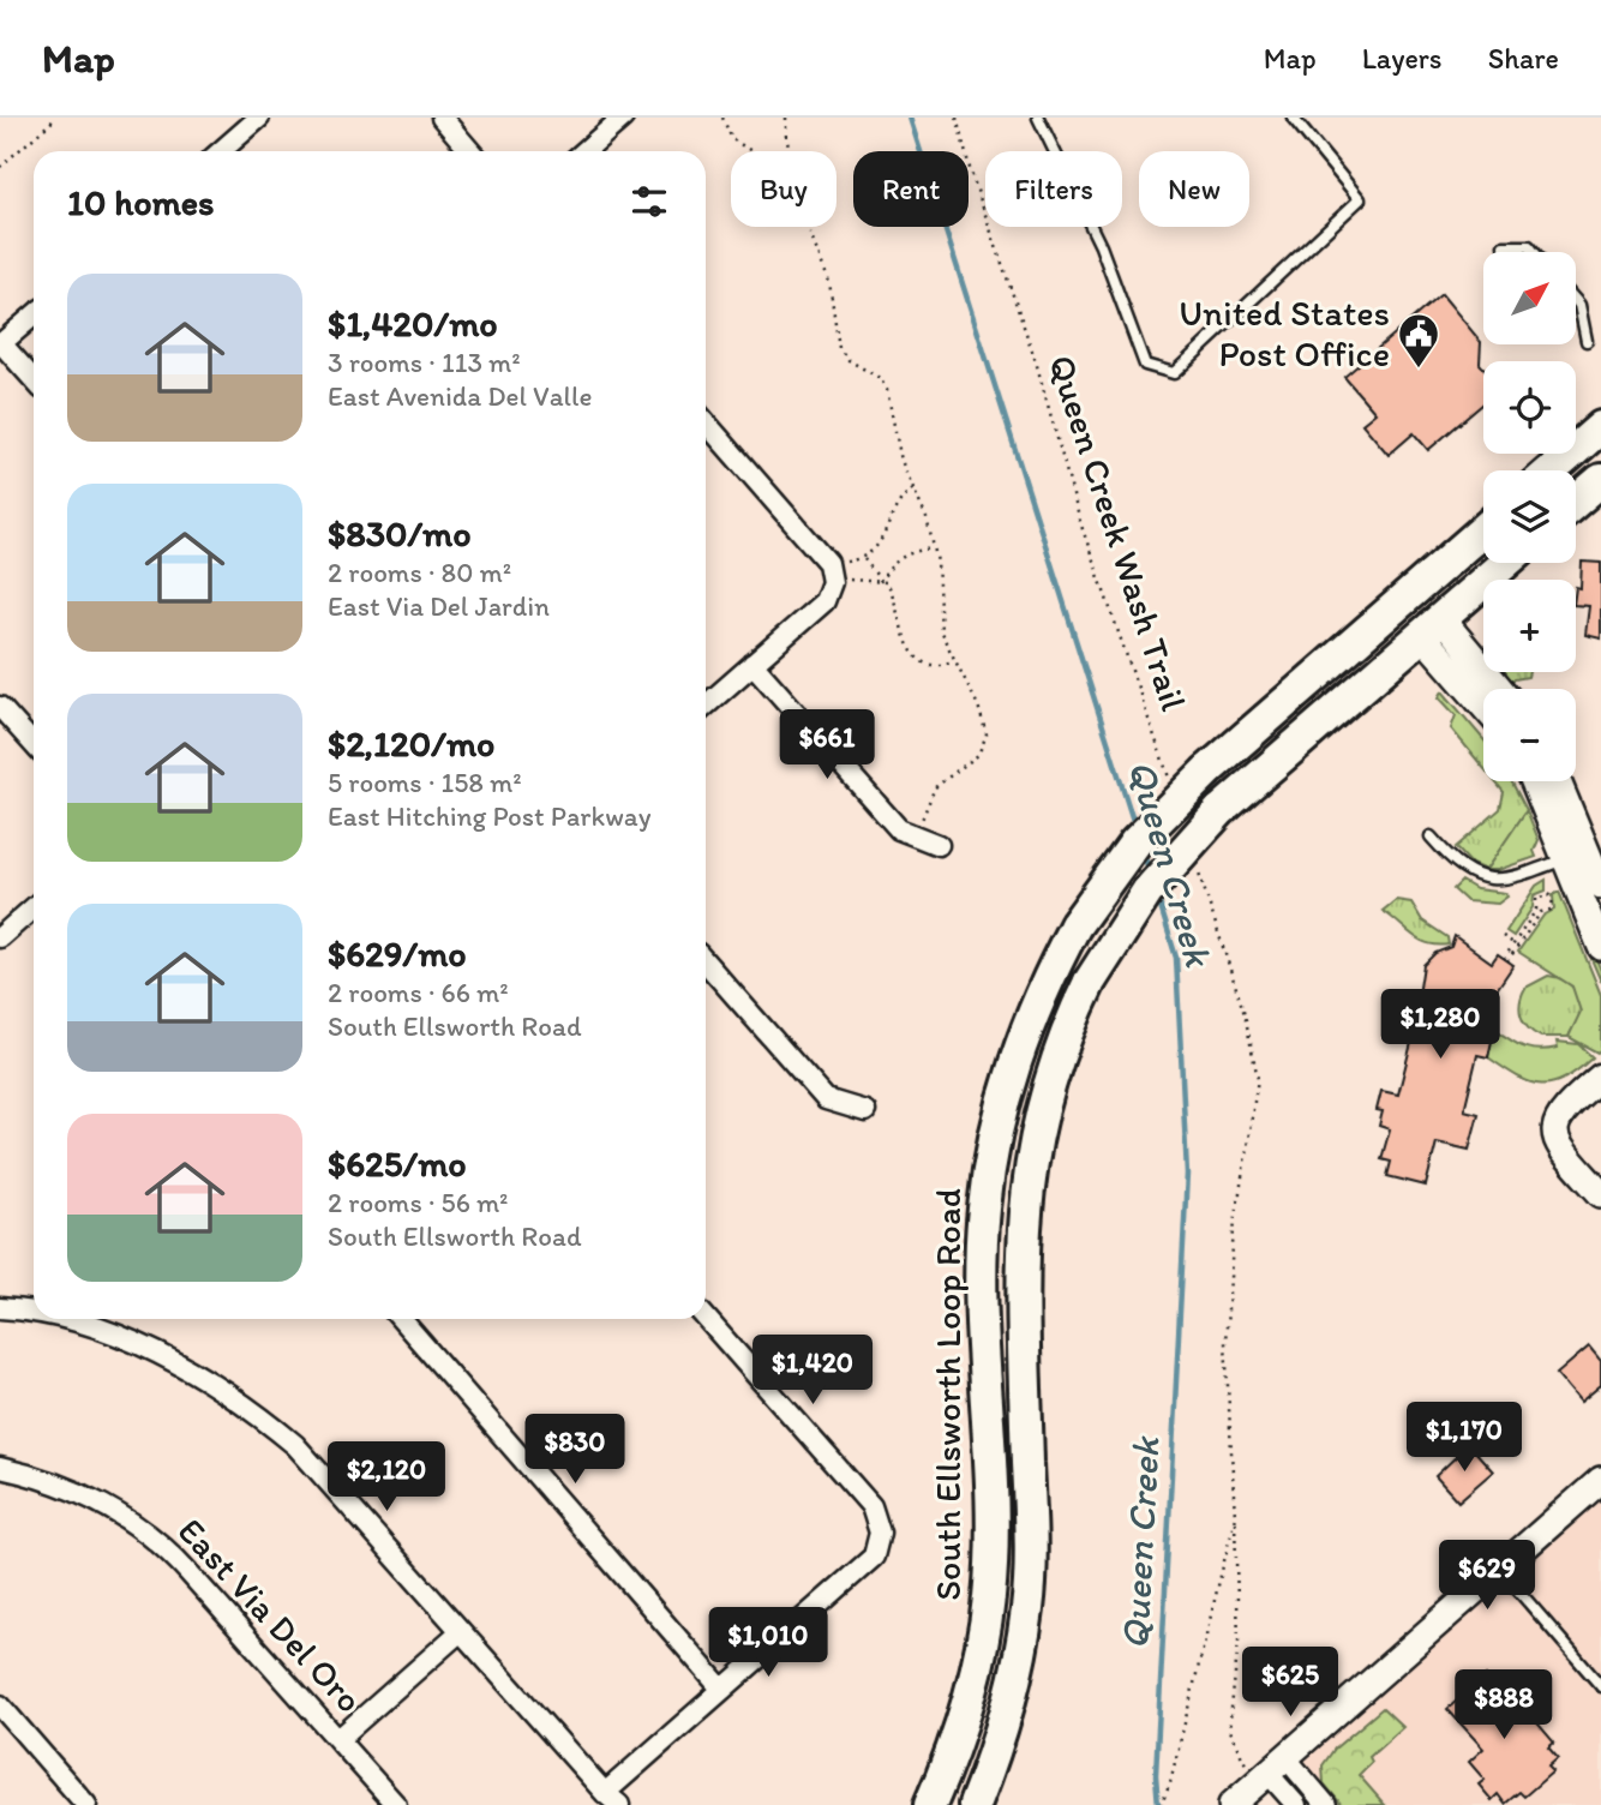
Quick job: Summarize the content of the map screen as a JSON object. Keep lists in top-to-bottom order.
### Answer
{
  "streets": {
    "main road": ["South Ellsworth Loop Road"],
    "street": ["East Via Del Oro"],
    "path": ["Queen Creek Wash Trail"]
  },
  "water": ["Queen Creek"],
  "places": {
    "public building": ["United States Post Office"]
  },
  "north": "top right",
  "page": {
    "header": "Map",
    "nav": ["Map", "Layers", "Share"],
    "chip": [
      "Buy",
      "Rent",
      "Filters",
      "New"
    ],
    "heading": "10 homes",
    "map_buttons": ["+", "−"],
    "list": [
      {
        "name": "$1,420/mo",
        "note": "3 rooms · 113 m² · East Avenida Del Valle"
      },
      {
        "name": "$830/mo",
        "note": "2 rooms · 80 m² · East Via Del Jardin"
      },
      {
        "name": "$2,120/mo",
        "note": "5 rooms · 158 m² · East Hitching Post Parkway"
      },
      {
        "name": "$629/mo",
        "note": "2 rooms · 66 m² · South Ellsworth Road"
      },
      {
        "name": "$625/mo",
        "note": "2 rooms · 56 m² · South Ellsworth Road"
      }
    ],
    "price": [
      "$661",
      "$1,280",
      "$1,420",
      "$1,170",
      "$830",
      "$2,120",
      "$629",
      "$1,010",
      "$625",
      "$888"
    ]
  }
}
